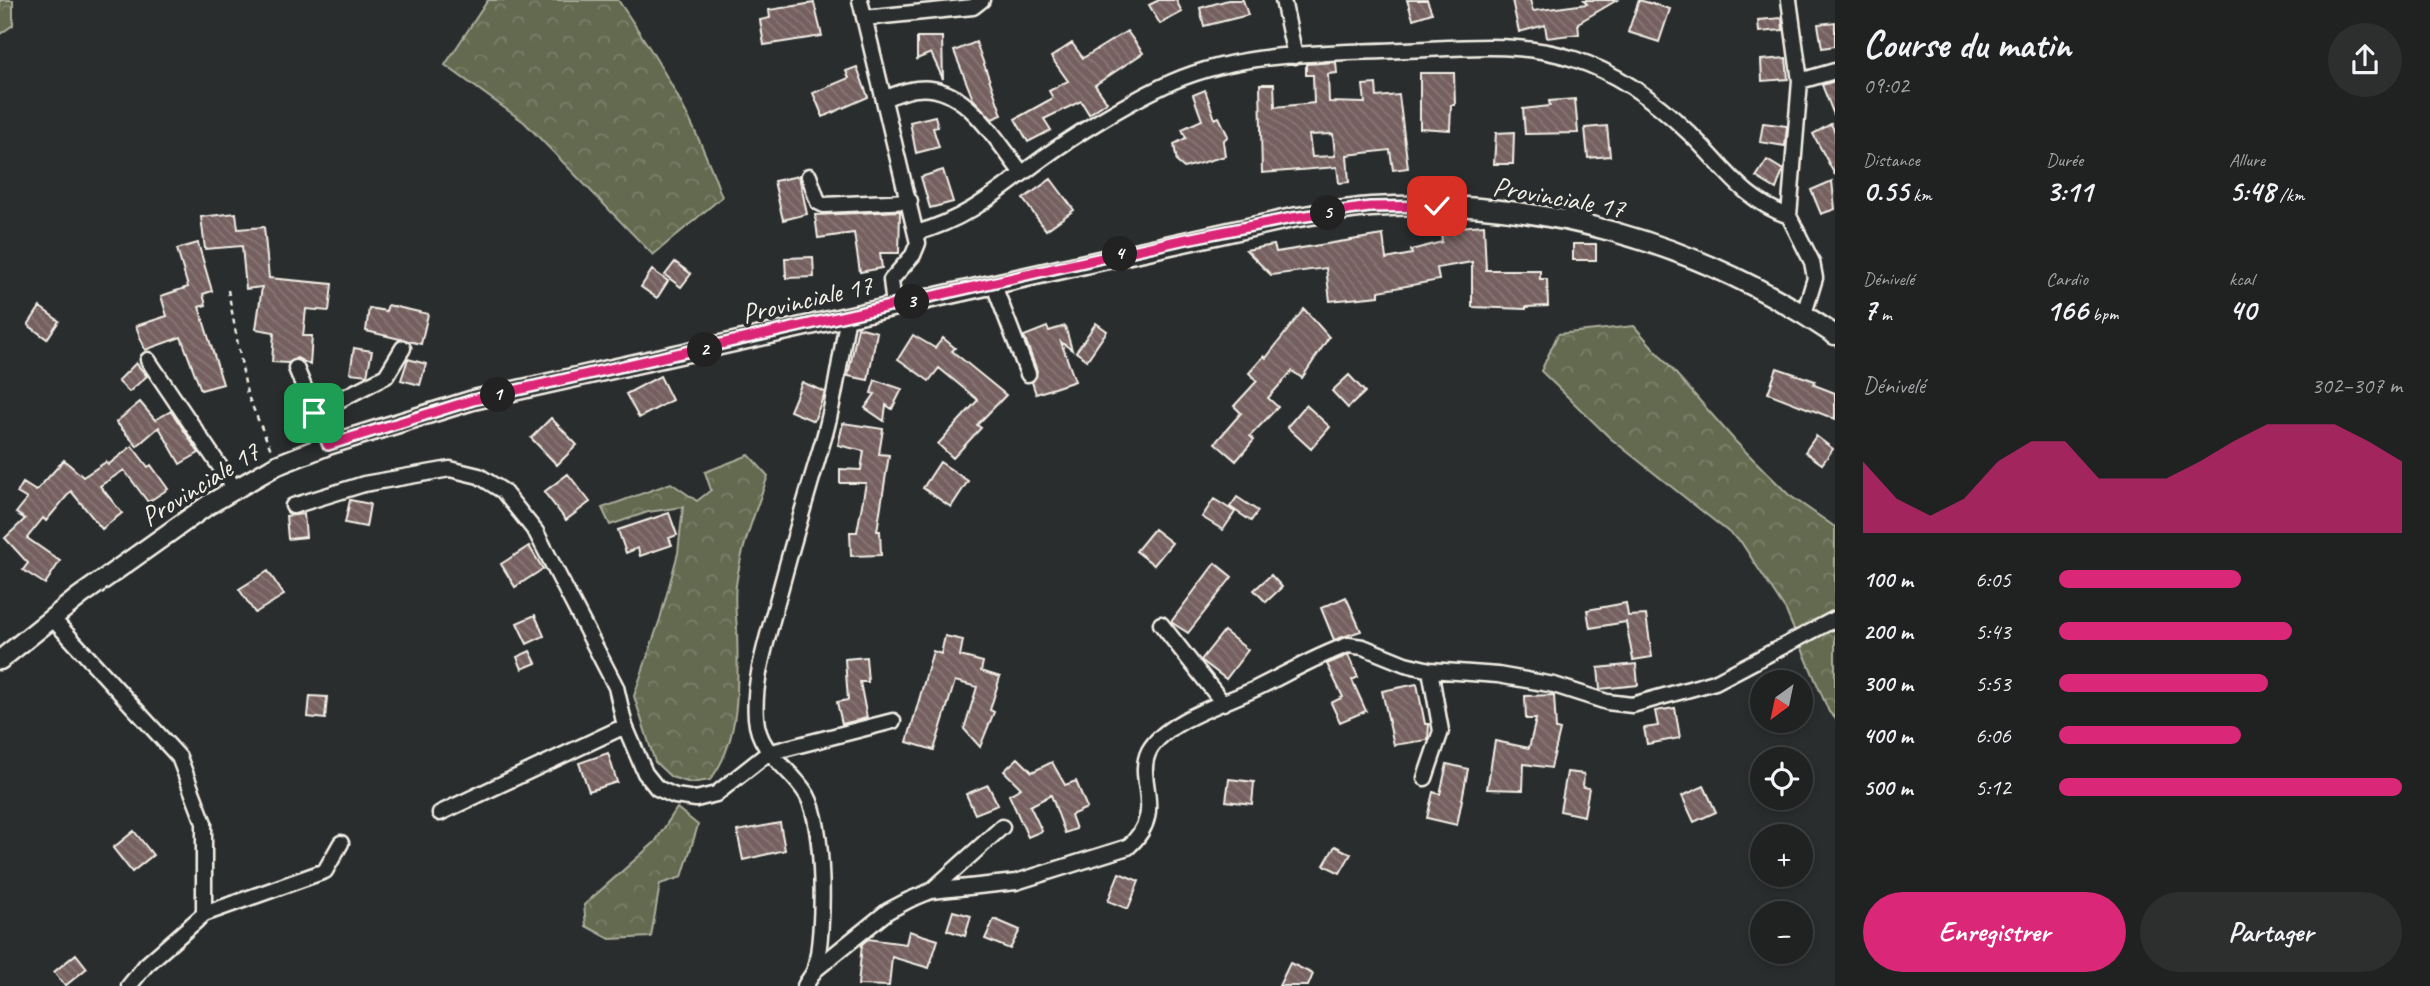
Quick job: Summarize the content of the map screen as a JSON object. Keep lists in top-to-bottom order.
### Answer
{
  "streets": {
    "main road": ["Provinciale 17"]
  },
  "north": "bottom left",
  "page": {
    "heading": ["Course du matin", "09:02"],
    "stats": [
      ["Distance", "0.55 km"],
      ["Durée", "3:11"],
      ["Allure", "5:48 /km"],
      ["Dénivelé", "7 m"],
      ["Cardio", "166 bpm"],
      ["kcal", "40"]
    ],
    "pins": [
      "5",
      "4",
      "3",
      "2",
      "1"
    ],
    "chart": ["Dénivelé", "302–307 m"],
    "list": [
      {
        "name": "100 m",
        "note": "6:05"
      },
      {
        "name": "200 m",
        "note": "5:43"
      },
      {
        "name": "300 m",
        "note": "5:53"
      },
      {
        "name": "400 m",
        "note": "6:06"
      },
      {
        "name": "500 m",
        "note": "5:12"
      }
    ],
    "map_buttons": ["+", "−"],
    "buttons": ["Enregistrer", "Partager"]
  }
}
